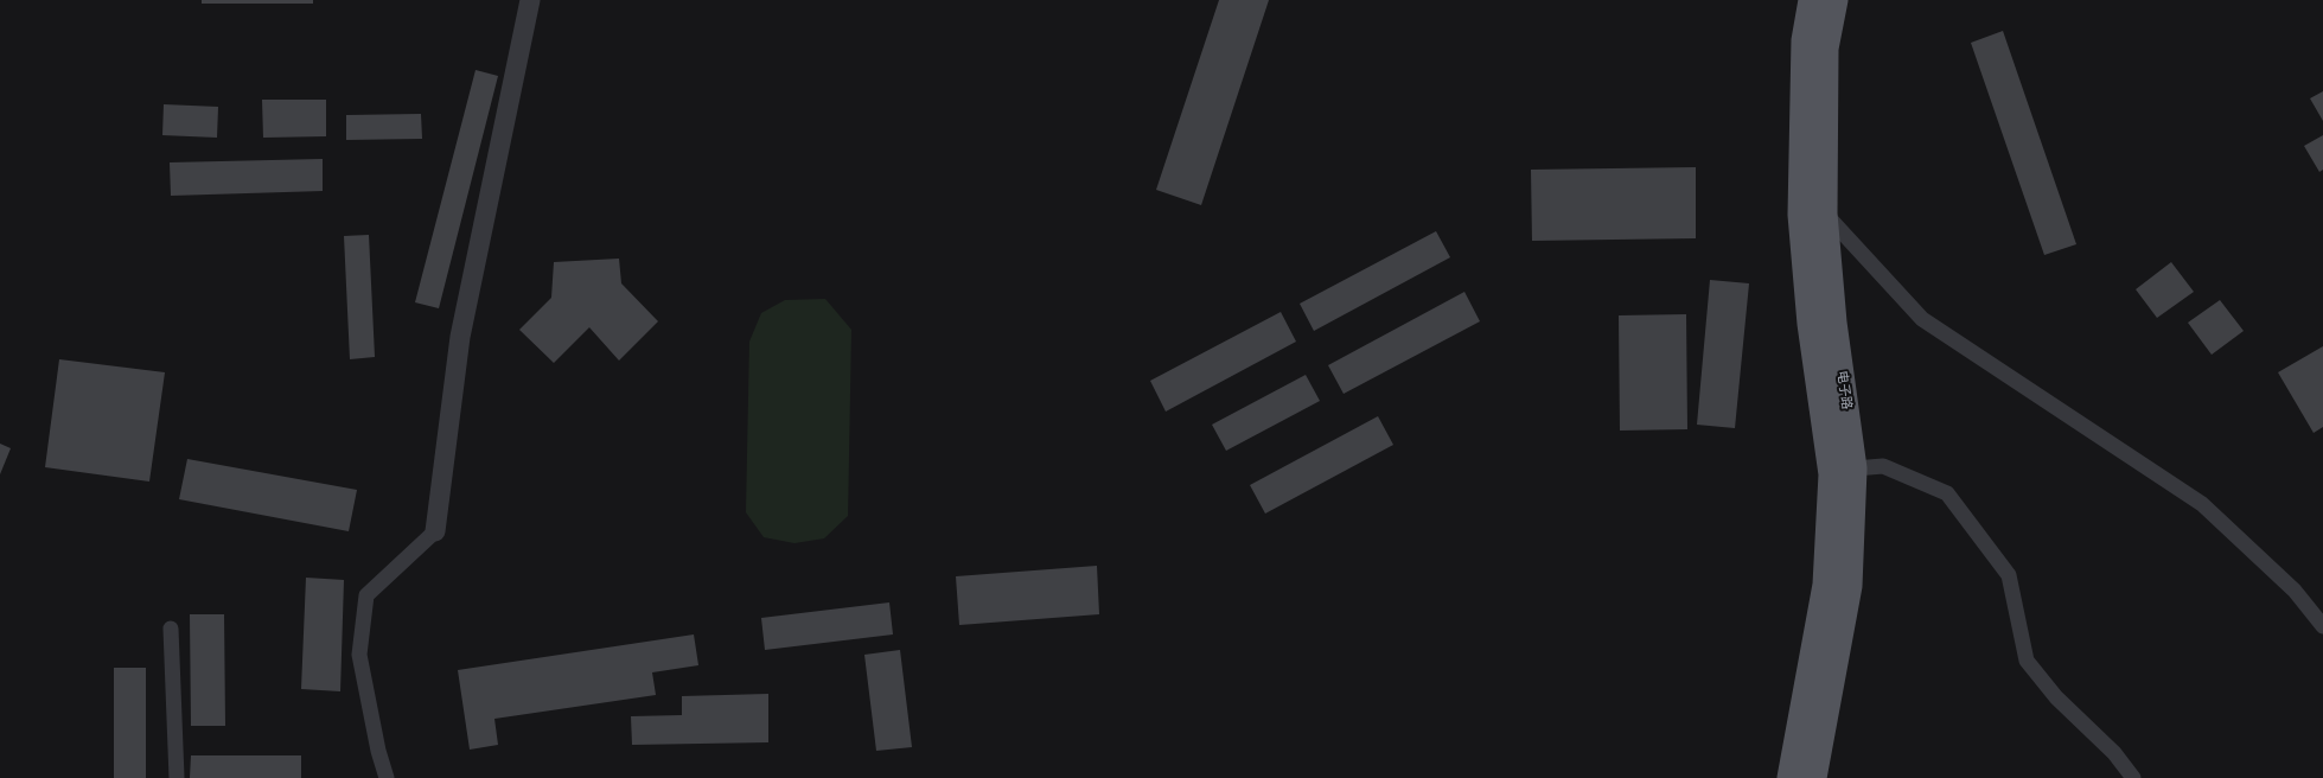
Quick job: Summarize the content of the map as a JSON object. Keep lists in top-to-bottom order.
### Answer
{
  "streets": {
    "main road": ["电子路"]
  }
}
